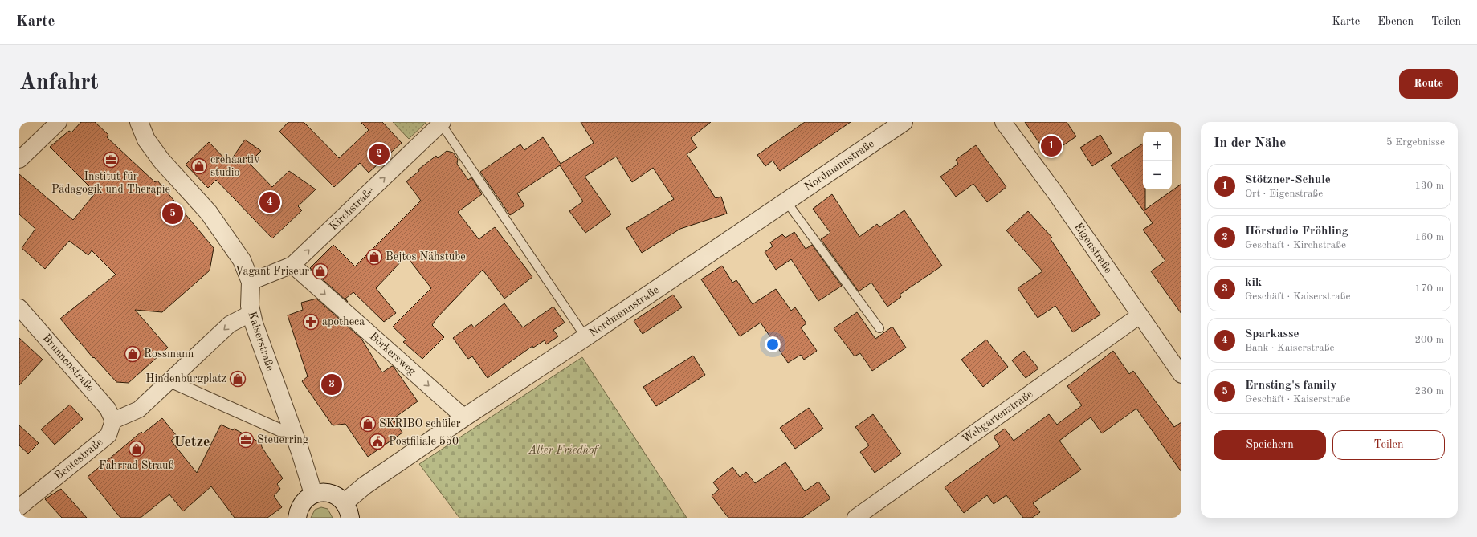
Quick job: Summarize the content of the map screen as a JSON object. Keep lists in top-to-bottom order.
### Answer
{
  "streets": {
    "street": [
      "Nordmannstraße",
      "Kirchstraße",
      "Eigenstraße",
      "Kaiserstraße",
      "Börkersweg",
      "Brunnenstraße",
      "Webgartenstraße",
      "Bentestraße"
    ]
  },
  "crossings": [
    ["Nordmannstraße", "Börkersweg"],
    ["Kirchstraße", "Kaiserstraße"],
    ["Kirchstraße", "Börkersweg"],
    ["Eigenstraße", "Webgartenstraße"],
    ["Brunnenstraße", "Bentestraße"]
  ],
  "one_way": ["Kirchstraße", "Börkersweg"],
  "districts": ["Uetze"],
  "parks": ["Alter Friedhof"],
  "places": {
    "office": ["Institut für Pädagogik und Therapie", "Steuerring"],
    "shop": [
      "crehaartiv studio",
      "Bejtos Nähstube",
      "Vagant Friseur",
      "Rossmann",
      "Hindenburgplatz",
      "SKRIBO schüler",
      "Fahrrad Strauß"
    ],
    "pharmacy": ["apotheca"],
    "public building": ["Postfiliale 550"]
  },
  "page": {
    "header": "Karte",
    "nav": ["Karte", "Ebenen", "Teilen"],
    "buttons": [
      "Route",
      ["Speichern", "Teilen"]
    ],
    "title": "Anfahrt",
    "heading": ["In der Nähe", "5 Ergebnisse"],
    "map_buttons": ["+", "−"],
    "pins": [
      "1",
      "2",
      "4",
      "5",
      "3"
    ],
    "list": [
      {
        "mark": "1",
        "name": "Stötzner-Schule",
        "note": "Ort · Eigenstraße",
        "value": "130 m"
      },
      {
        "mark": "2",
        "name": "Hörstudio Fröhling",
        "note": "Geschäft · Kirchstraße",
        "value": "160 m"
      },
      {
        "mark": "3",
        "name": "kik",
        "note": "Geschäft · Kaiserstraße",
        "value": "170 m"
      },
      {
        "mark": "4",
        "name": "Sparkasse",
        "note": "Bank · Kaiserstraße",
        "value": "200 m"
      },
      {
        "mark": "5",
        "name": "Ernsting's family",
        "note": "Geschäft · Kaiserstraße",
        "value": "230 m"
      }
    ]
  }
}
